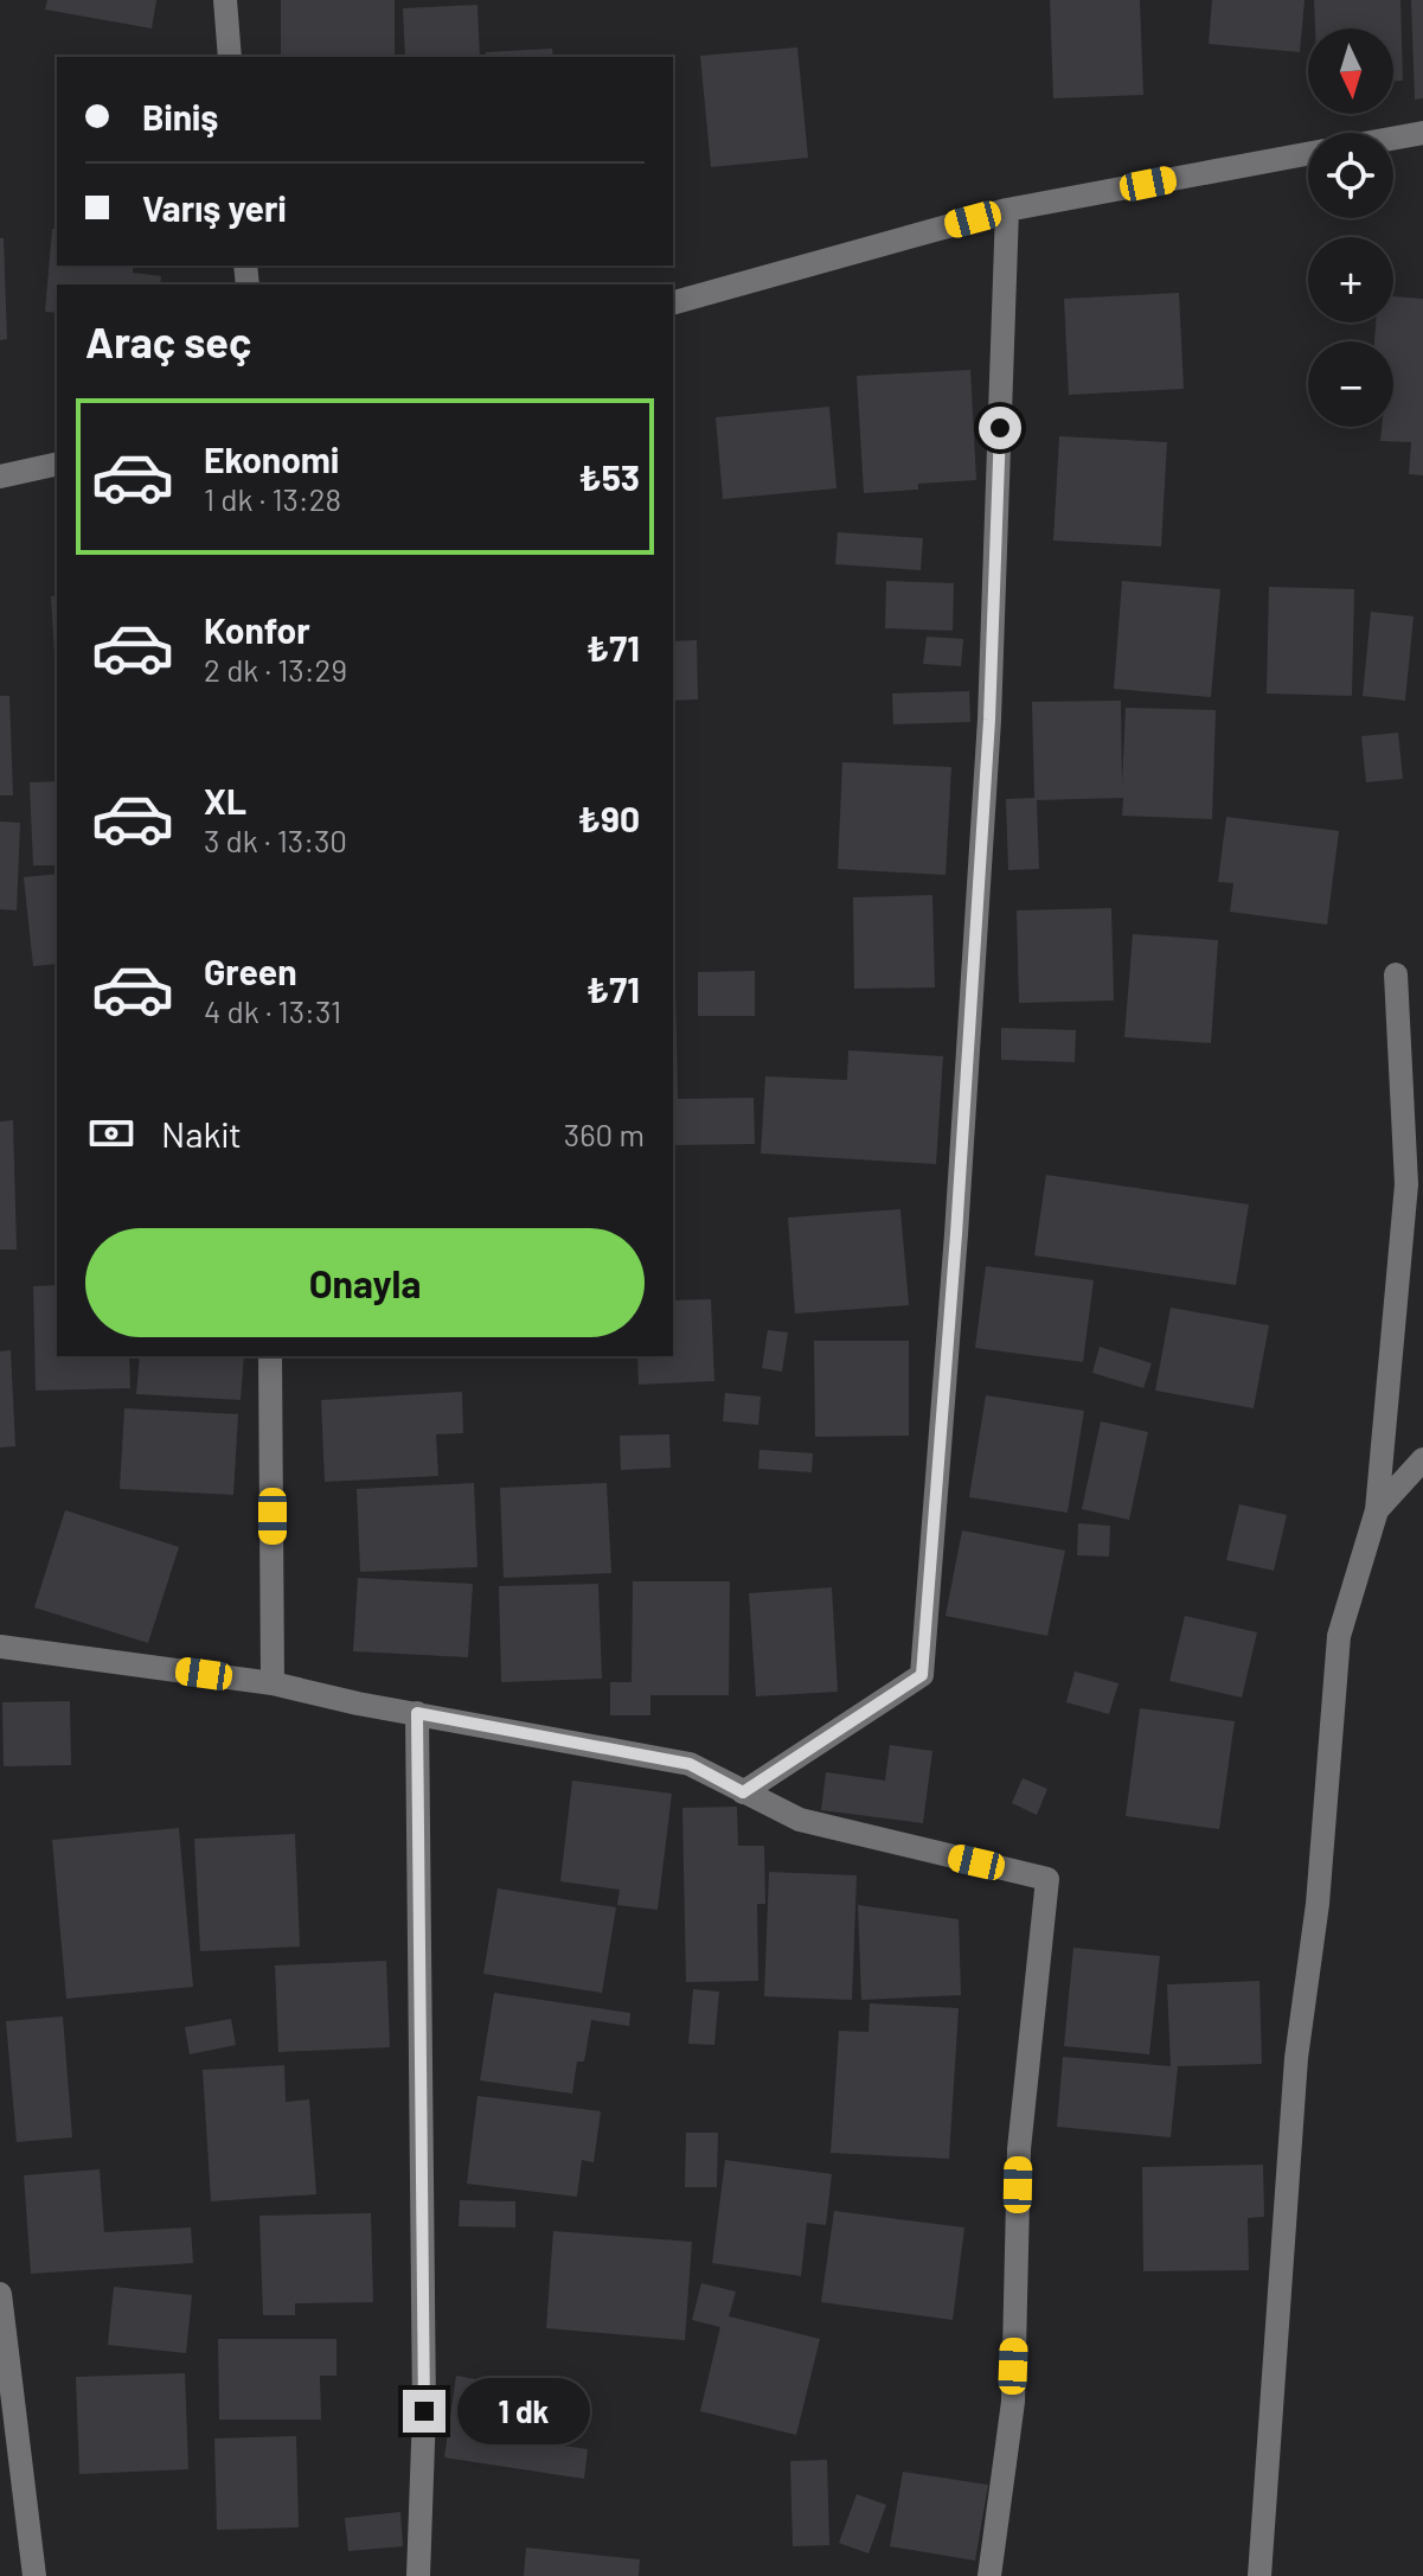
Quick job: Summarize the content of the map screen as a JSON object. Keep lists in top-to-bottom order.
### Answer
{
  "north": "bottom",
  "page": {
    "map_buttons": ["+", "−"],
    "banner": ["Biniş", "Varış yeri"],
    "heading": "Araç seç",
    "list": [
      {
        "name": "Ekonomi",
        "note": "1 dk · 13:28",
        "value": "₺53"
      },
      {
        "name": "Konfor",
        "note": "2 dk · 13:29",
        "value": "₺71"
      },
      {
        "name": "XL",
        "note": "3 dk · 13:30",
        "value": "₺90"
      },
      {
        "name": "Green",
        "note": "4 dk · 13:31",
        "value": "₺71"
      }
    ],
    "pay": ["Nakit", "360 m"],
    "buttons": "Onayla",
    "bubble": "1 dk"
  }
}
